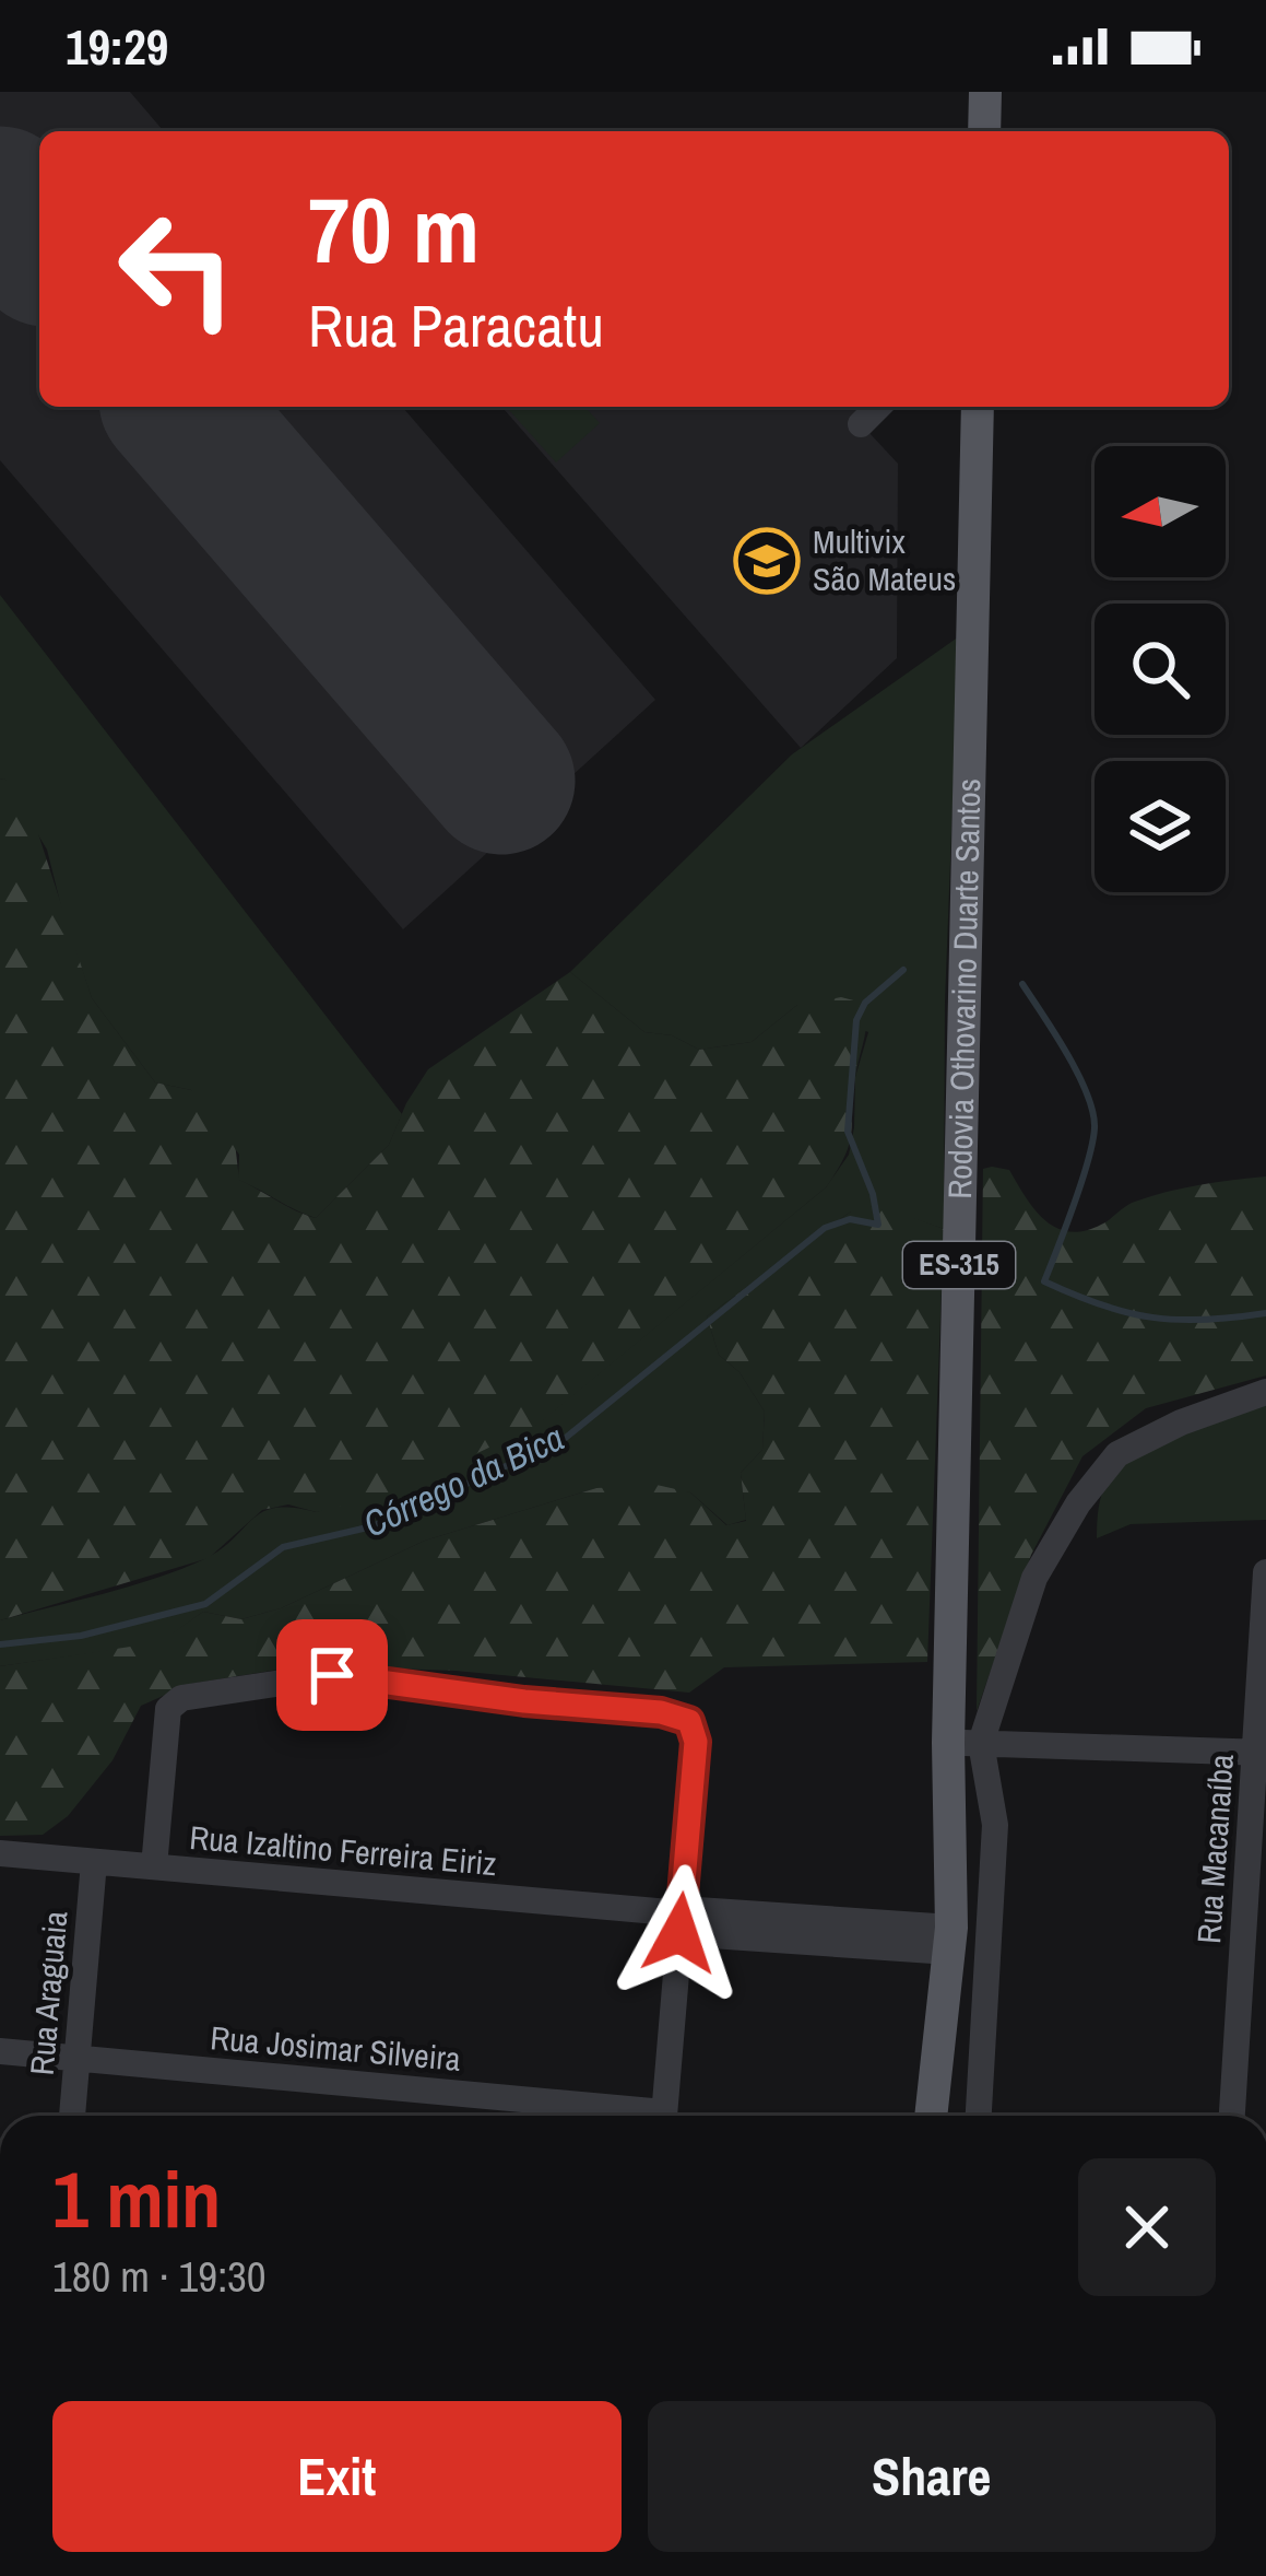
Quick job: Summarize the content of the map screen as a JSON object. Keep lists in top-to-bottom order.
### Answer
{
  "streets": {
    "main road": ["Rodovia Othovarino Duarte Santos", "ES-315"],
    "street": [
      "Rua Macanaíba",
      "Rua Izaltino Ferreira Eiriz",
      "Rua Araguaia",
      "Rua Josimar Silveira"
    ]
  },
  "crossings": [
    ["Rodovia Othovarino Duarte Santos", "Rua Izaltino Ferreira Eiriz"],
    ["Rua Izaltino Ferreira Eiriz", "Rua Araguaia"],
    ["Rua Araguaia", "Rua Josimar Silveira"]
  ],
  "water": ["Córrego da Bica"],
  "places": {
    "school or university": ["Multivix São Mateus"]
  },
  "north": "left",
  "page": {
    "status": "19:29",
    "turn": ["70 m", "Rua Paracatu"],
    "heading": ["1 min", "180 m · 19:30"],
    "buttons": ["Exit", "Share"]
  }
}
